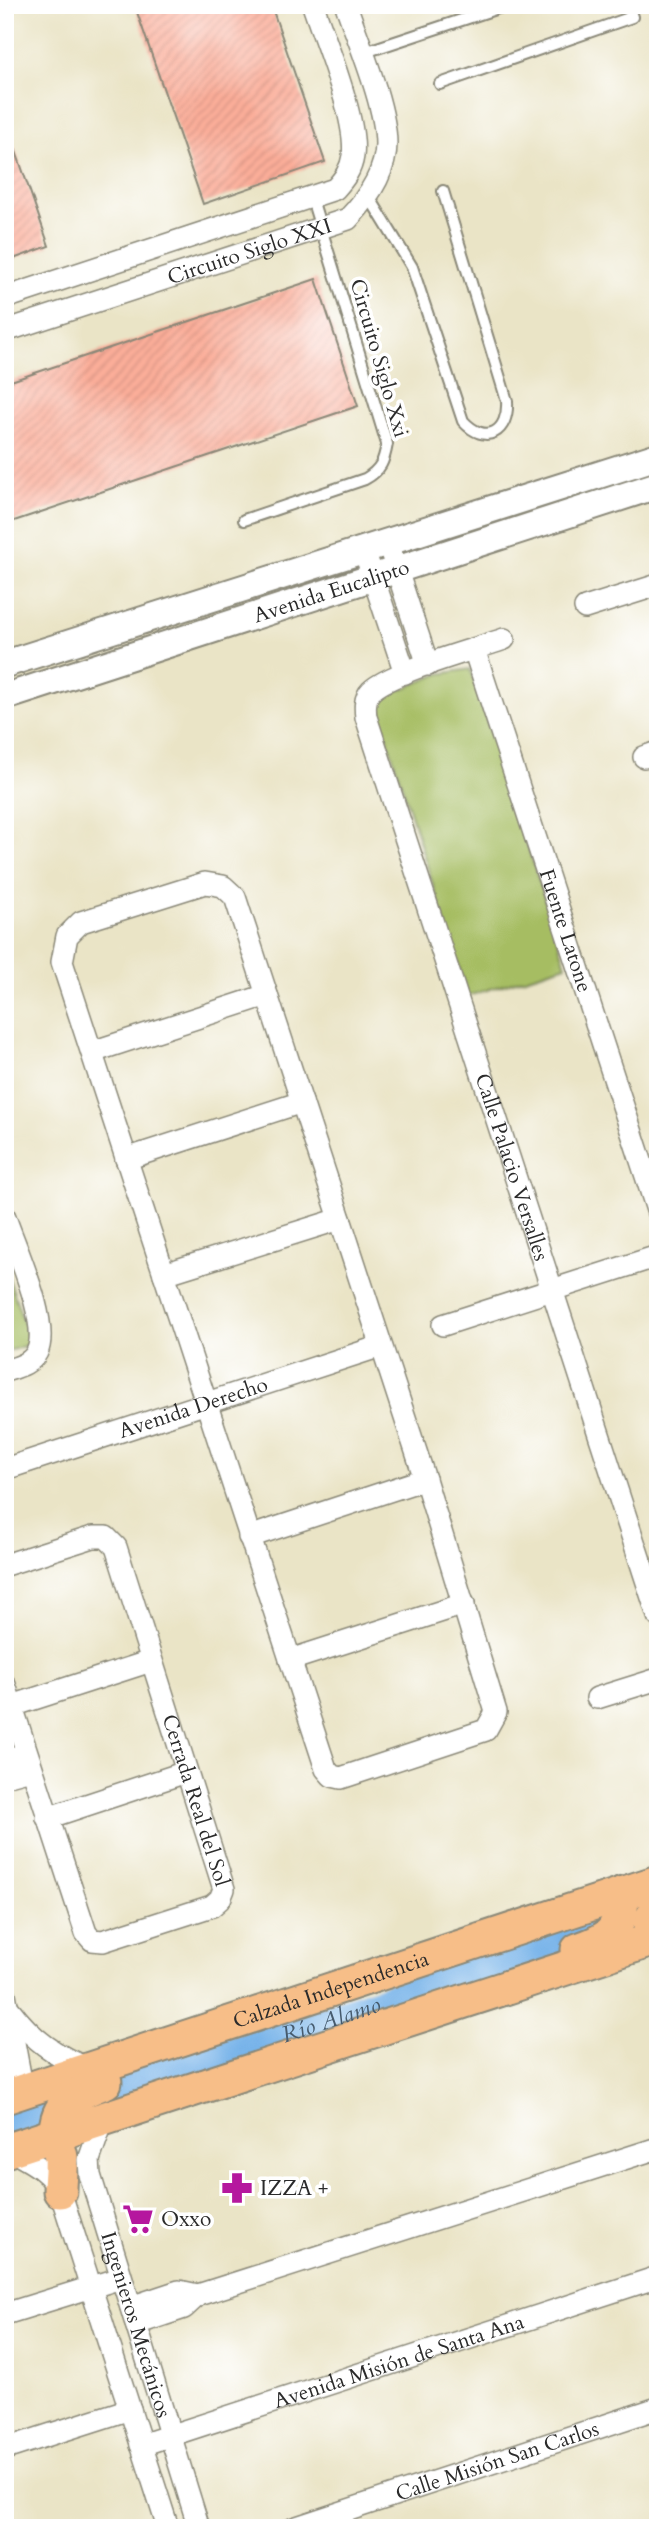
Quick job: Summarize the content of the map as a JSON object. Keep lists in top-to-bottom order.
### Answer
{
  "streets": {
    "main road": ["Calzada Independencia"],
    "street": [
      "Circuito Siglo XXI",
      "Avenida Eucalipto",
      "Fuente Latone",
      "Calle Palacio Versalles",
      "Avenida Derecho",
      "Cerrada Real del Sol",
      "Ingenieros Mecánicos",
      "Avenida Misión de Santa Ana",
      "Calle Misión San Carlos"
    ],
    "lane": ["Circuito Siglo Xxi"]
  },
  "crossings": [
    ["Circuito Siglo XXI", "Circuito Siglo Xxi"],
    ["Ingenieros Mecánicos", "Avenida Misión de Santa Ana"]
  ],
  "water": ["Río Alamo"],
  "places": {
    "pharmacy": ["IZZA +"],
    "supermarket": ["Oxxo"]
  }
}
